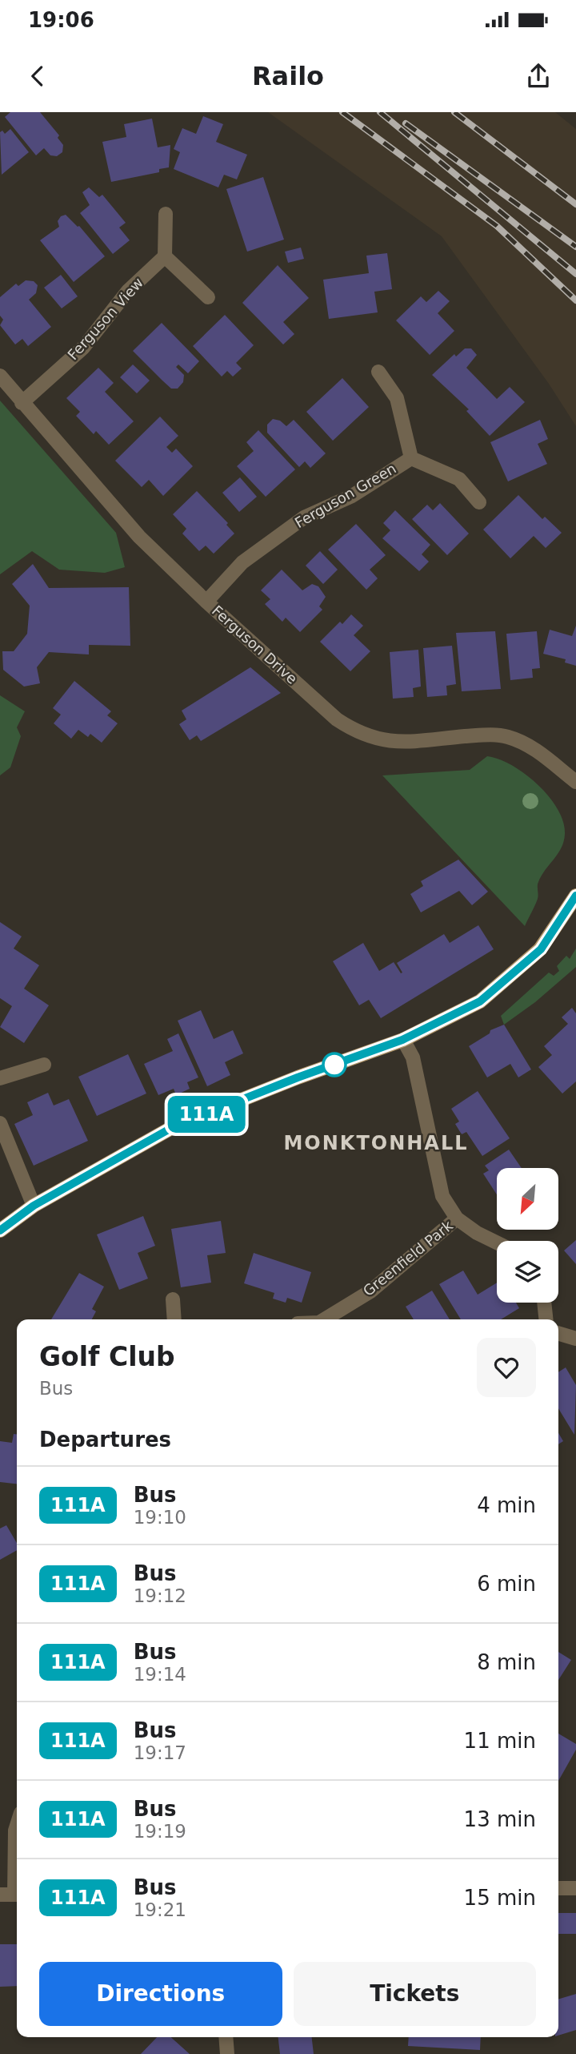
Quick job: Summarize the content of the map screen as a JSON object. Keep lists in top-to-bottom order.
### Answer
{
  "streets": {
    "street": [
      "Ferguson View",
      "Ferguson Green",
      "Ferguson Drive",
      "Greenfield Park"
    ]
  },
  "crossings": [
    ["Ferguson View", "Ferguson Drive"],
    ["Ferguson Green", "Ferguson Drive"]
  ],
  "districts": ["MONKTONHALL"],
  "lines": ["bus line 111A"],
  "north": "bottom left",
  "page": {
    "status": "19:06",
    "header": "Railo",
    "on_map": "111A",
    "heading": [
      ["Golf Club", "Bus"],
      "Departures"
    ],
    "list": [
      {
        "mark": "111A",
        "name": "Bus",
        "note": "19:10",
        "value": "4 min"
      },
      {
        "mark": "111A",
        "name": "Bus",
        "note": "19:12",
        "value": "6 min"
      },
      {
        "mark": "111A",
        "name": "Bus",
        "note": "19:14",
        "value": "8 min"
      },
      {
        "mark": "111A",
        "name": "Bus",
        "note": "19:17",
        "value": "11 min"
      },
      {
        "mark": "111A",
        "name": "Bus",
        "note": "19:19",
        "value": "13 min"
      },
      {
        "mark": "111A",
        "name": "Bus",
        "note": "19:21",
        "value": "15 min"
      }
    ],
    "buttons": ["Directions", "Tickets"]
  }
}
